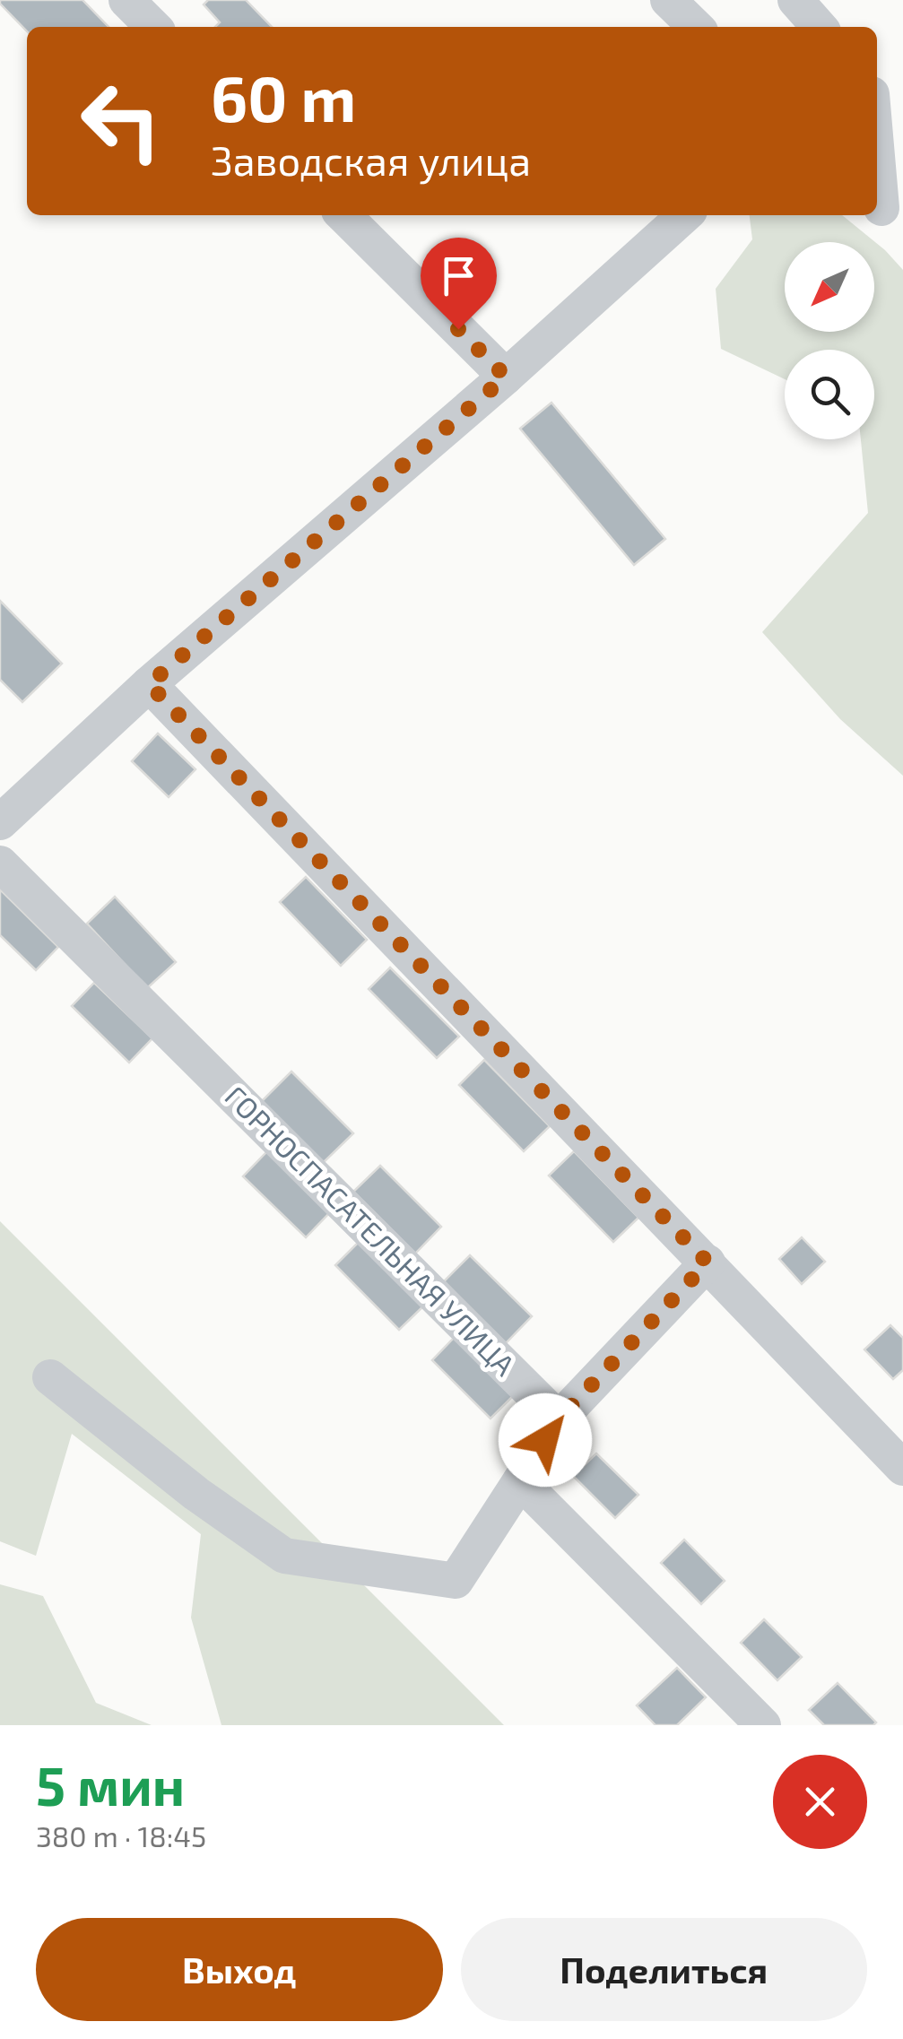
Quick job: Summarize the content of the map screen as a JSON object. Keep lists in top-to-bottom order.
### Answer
{
  "streets": {
    "street": ["ГОРНОСПАСАТЕЛЬНАЯ УЛИЦА"]
  },
  "north": "bottom left",
  "page": {
    "turn": ["60 m", "Заводская улица"],
    "heading": ["5 мин", "380 m · 18:45"],
    "buttons": ["Выход", "Поделиться"]
  }
}
